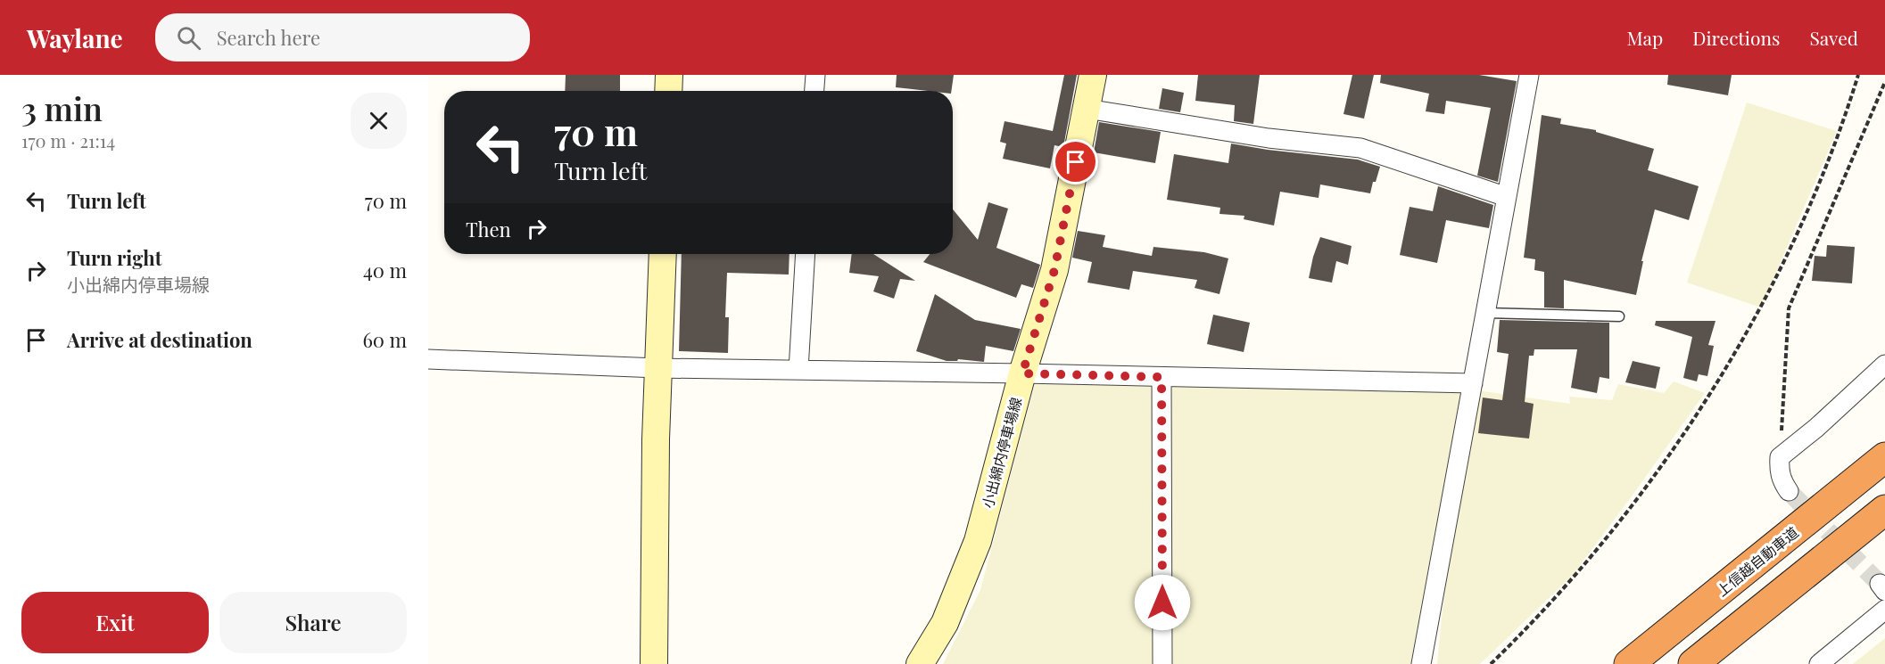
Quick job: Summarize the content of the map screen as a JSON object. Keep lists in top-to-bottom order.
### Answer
{
  "streets": {
    "highway": ["上信越自動車道"],
    "main road": ["小出綿内停車場線"]
  },
  "page": {
    "header": "Waylane",
    "search": "Search here",
    "nav": ["Map", "Directions", "Saved"],
    "heading": ["3 min", "170 m · 21:14"],
    "turn": ["70 m", "Turn left"],
    "list": [
      {
        "name": "Turn left",
        "value": "70 m"
      },
      {
        "name": "Turn right",
        "note": "小出綿内停車場線",
        "value": "40 m"
      },
      {
        "name": "Arrive at destination",
        "value": "60 m"
      }
    ],
    "then": "Then",
    "buttons": ["Exit", "Share"]
  }
}
